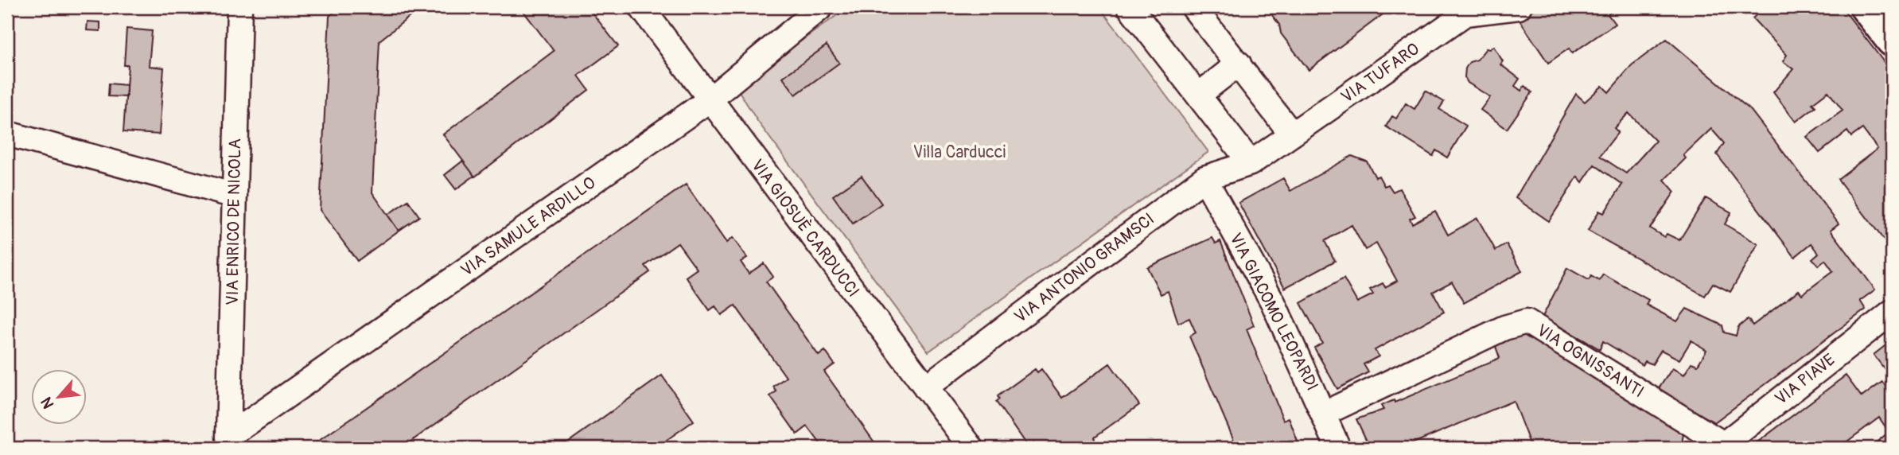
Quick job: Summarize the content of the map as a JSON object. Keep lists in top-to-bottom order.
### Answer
{
  "streets": {
    "street": [
      "VIA TUFARO",
      "VIA ENRICO DE NICOLA",
      "VIA SAMULE ARDILLO",
      "VIA GIOSUÈ CARDUCCI",
      "VIA ANTONIO GRAMSCI",
      "VIA GIACOMO LEOPARDI",
      "VIA OGNISSANTI",
      "VIA PIAVE"
    ]
  },
  "crossings": [
    ["VIA TUFARO", "VIA ANTONIO GRAMSCI"],
    ["VIA ENRICO DE NICOLA", "VIA SAMULE ARDILLO"],
    ["VIA SAMULE ARDILLO", "VIA GIOSUÈ CARDUCCI"],
    ["VIA GIOSUÈ CARDUCCI", "VIA ANTONIO GRAMSCI"],
    ["VIA ANTONIO GRAMSCI", "VIA GIACOMO LEOPARDI"],
    ["VIA GIACOMO LEOPARDI", "VIA OGNISSANTI"],
    ["VIA OGNISSANTI", "VIA PIAVE"]
  ],
  "parks": ["Villa Carducci"],
  "north": "bottom left"
}
